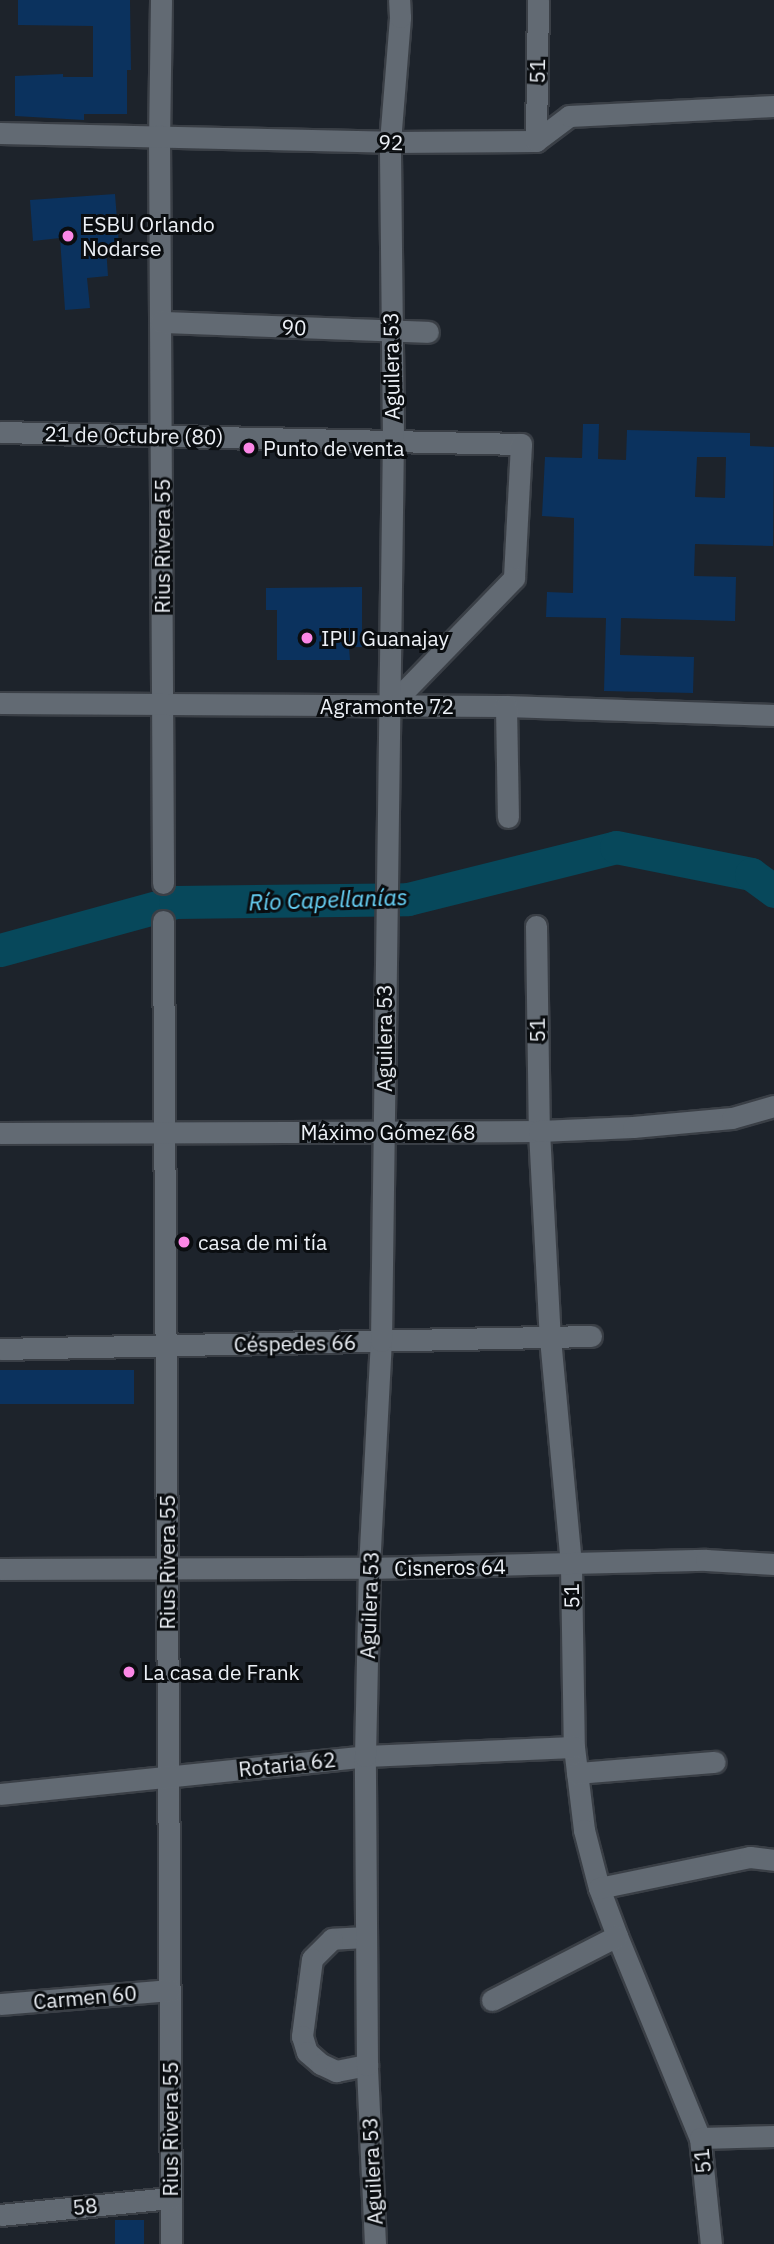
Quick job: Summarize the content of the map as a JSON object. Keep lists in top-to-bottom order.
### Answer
{
  "streets": {
    "street": [
      "51",
      "92",
      "90",
      "Aguilera 53",
      "21 de Octubre (80)",
      "Rius Rivera 55",
      "Agramonte 72",
      "Máximo Gómez 68",
      "Céspedes 66",
      "Cisneros 64",
      "Rotaria 62",
      "Carmen 60",
      "58"
    ]
  },
  "crossings": [
    ["51", "92"],
    ["51", "Máximo Gómez 68"],
    ["51", "Céspedes 66"],
    ["51", "Cisneros 64"],
    ["51", "Rotaria 62"],
    ["92", "Aguilera 53"],
    ["92", "Rius Rivera 55"],
    ["90", "Aguilera 53"],
    ["90", "Rius Rivera 55"],
    ["Aguilera 53", "21 de Octubre (80)"],
    ["Aguilera 53", "Agramonte 72"],
    ["Aguilera 53", "Máximo Gómez 68"],
    ["Aguilera 53", "Céspedes 66"],
    ["Aguilera 53", "Cisneros 64"],
    ["Aguilera 53", "Rotaria 62"],
    ["21 de Octubre (80)", "Rius Rivera 55"],
    ["21 de Octubre (80)", "Agramonte 72"],
    ["Rius Rivera 55", "Agramonte 72"],
    ["Rius Rivera 55", "Máximo Gómez 68"],
    ["Rius Rivera 55", "Céspedes 66"],
    ["Rius Rivera 55", "Cisneros 64"],
    ["Rius Rivera 55", "Rotaria 62"],
    ["Rius Rivera 55", "Carmen 60"],
    ["Rius Rivera 55", "58"]
  ],
  "water": ["Río Capellanías"],
  "places": [
    "ESBU Orlando Nodarse",
    "Punto de venta",
    "IPU Guanajay",
    "casa de mi tía",
    "La casa de Frank"
  ]
}
